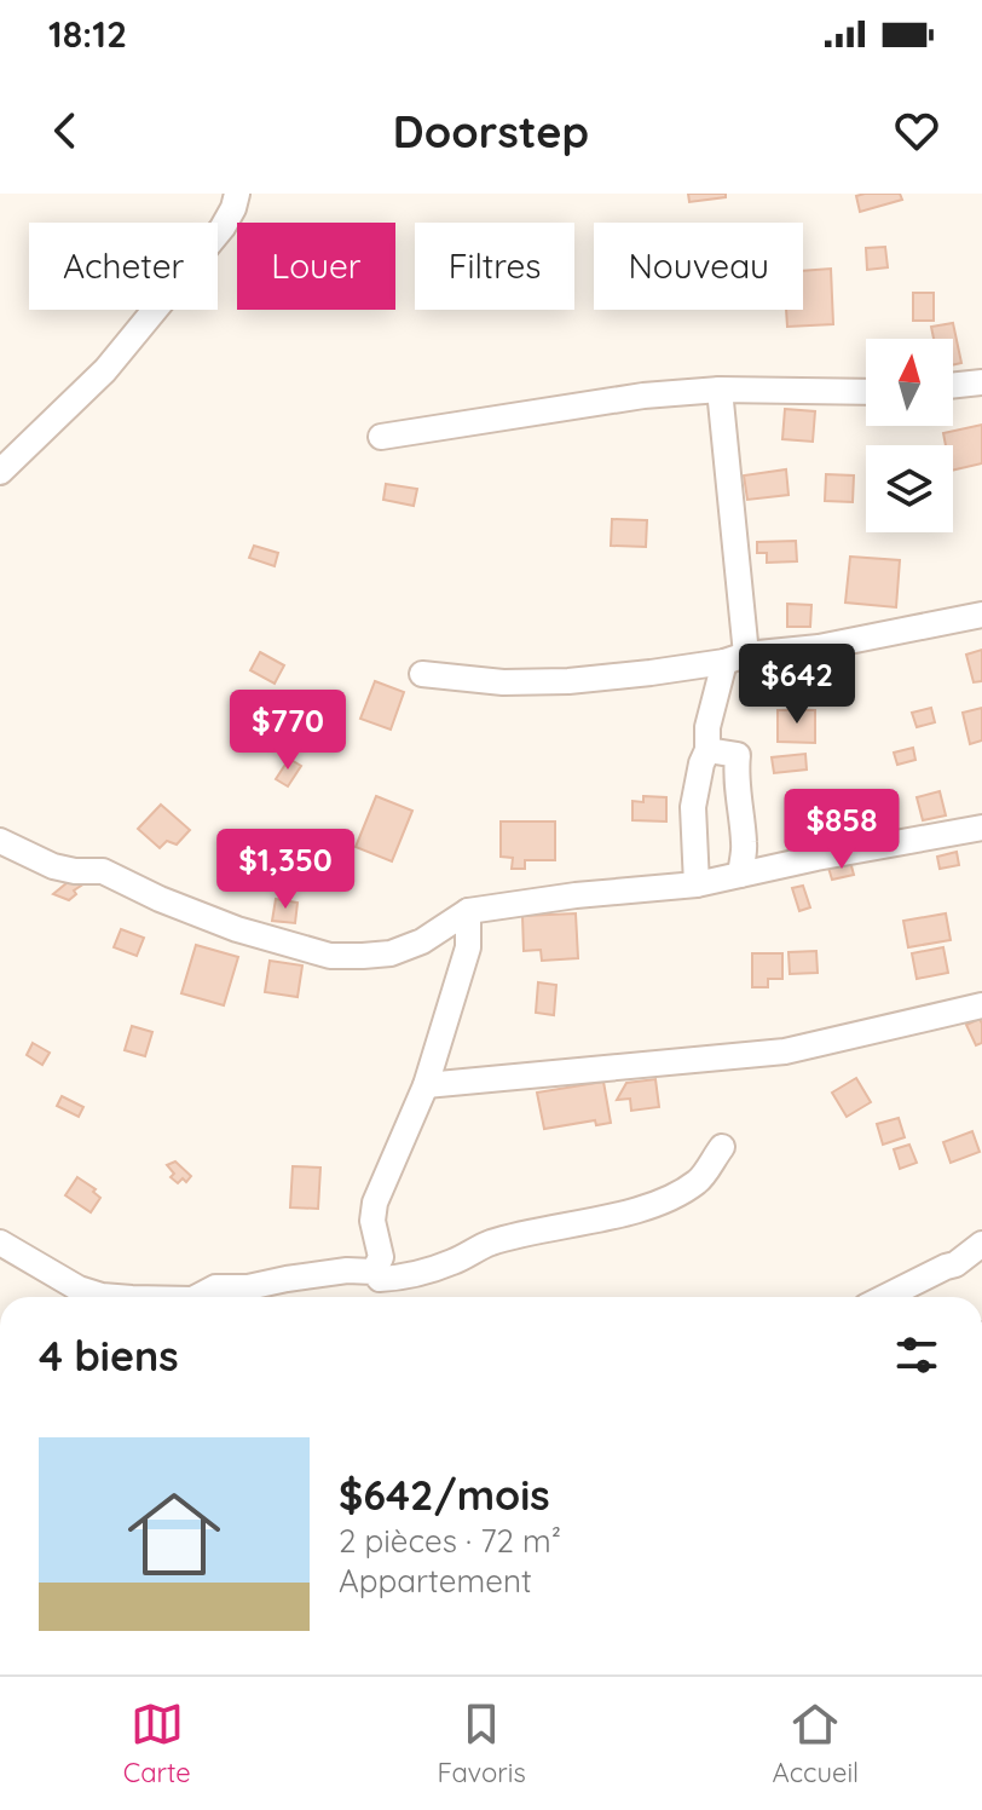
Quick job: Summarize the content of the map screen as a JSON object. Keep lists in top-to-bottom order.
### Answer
{
  "north": "top",
  "page": {
    "status": "18:12",
    "header": "Doorstep",
    "chip": [
      "Acheter",
      "Louer",
      "Filtres",
      "Nouveau"
    ],
    "price": [
      "$642",
      "$770",
      "$858",
      "$1,350"
    ],
    "heading": "4 biens",
    "list": [
      {
        "name": "$642/mois",
        "note": "2 pièces · 72 m² · Appartement"
      }
    ],
    "tabs": ["Carte", "Favoris", "Accueil"]
  }
}
